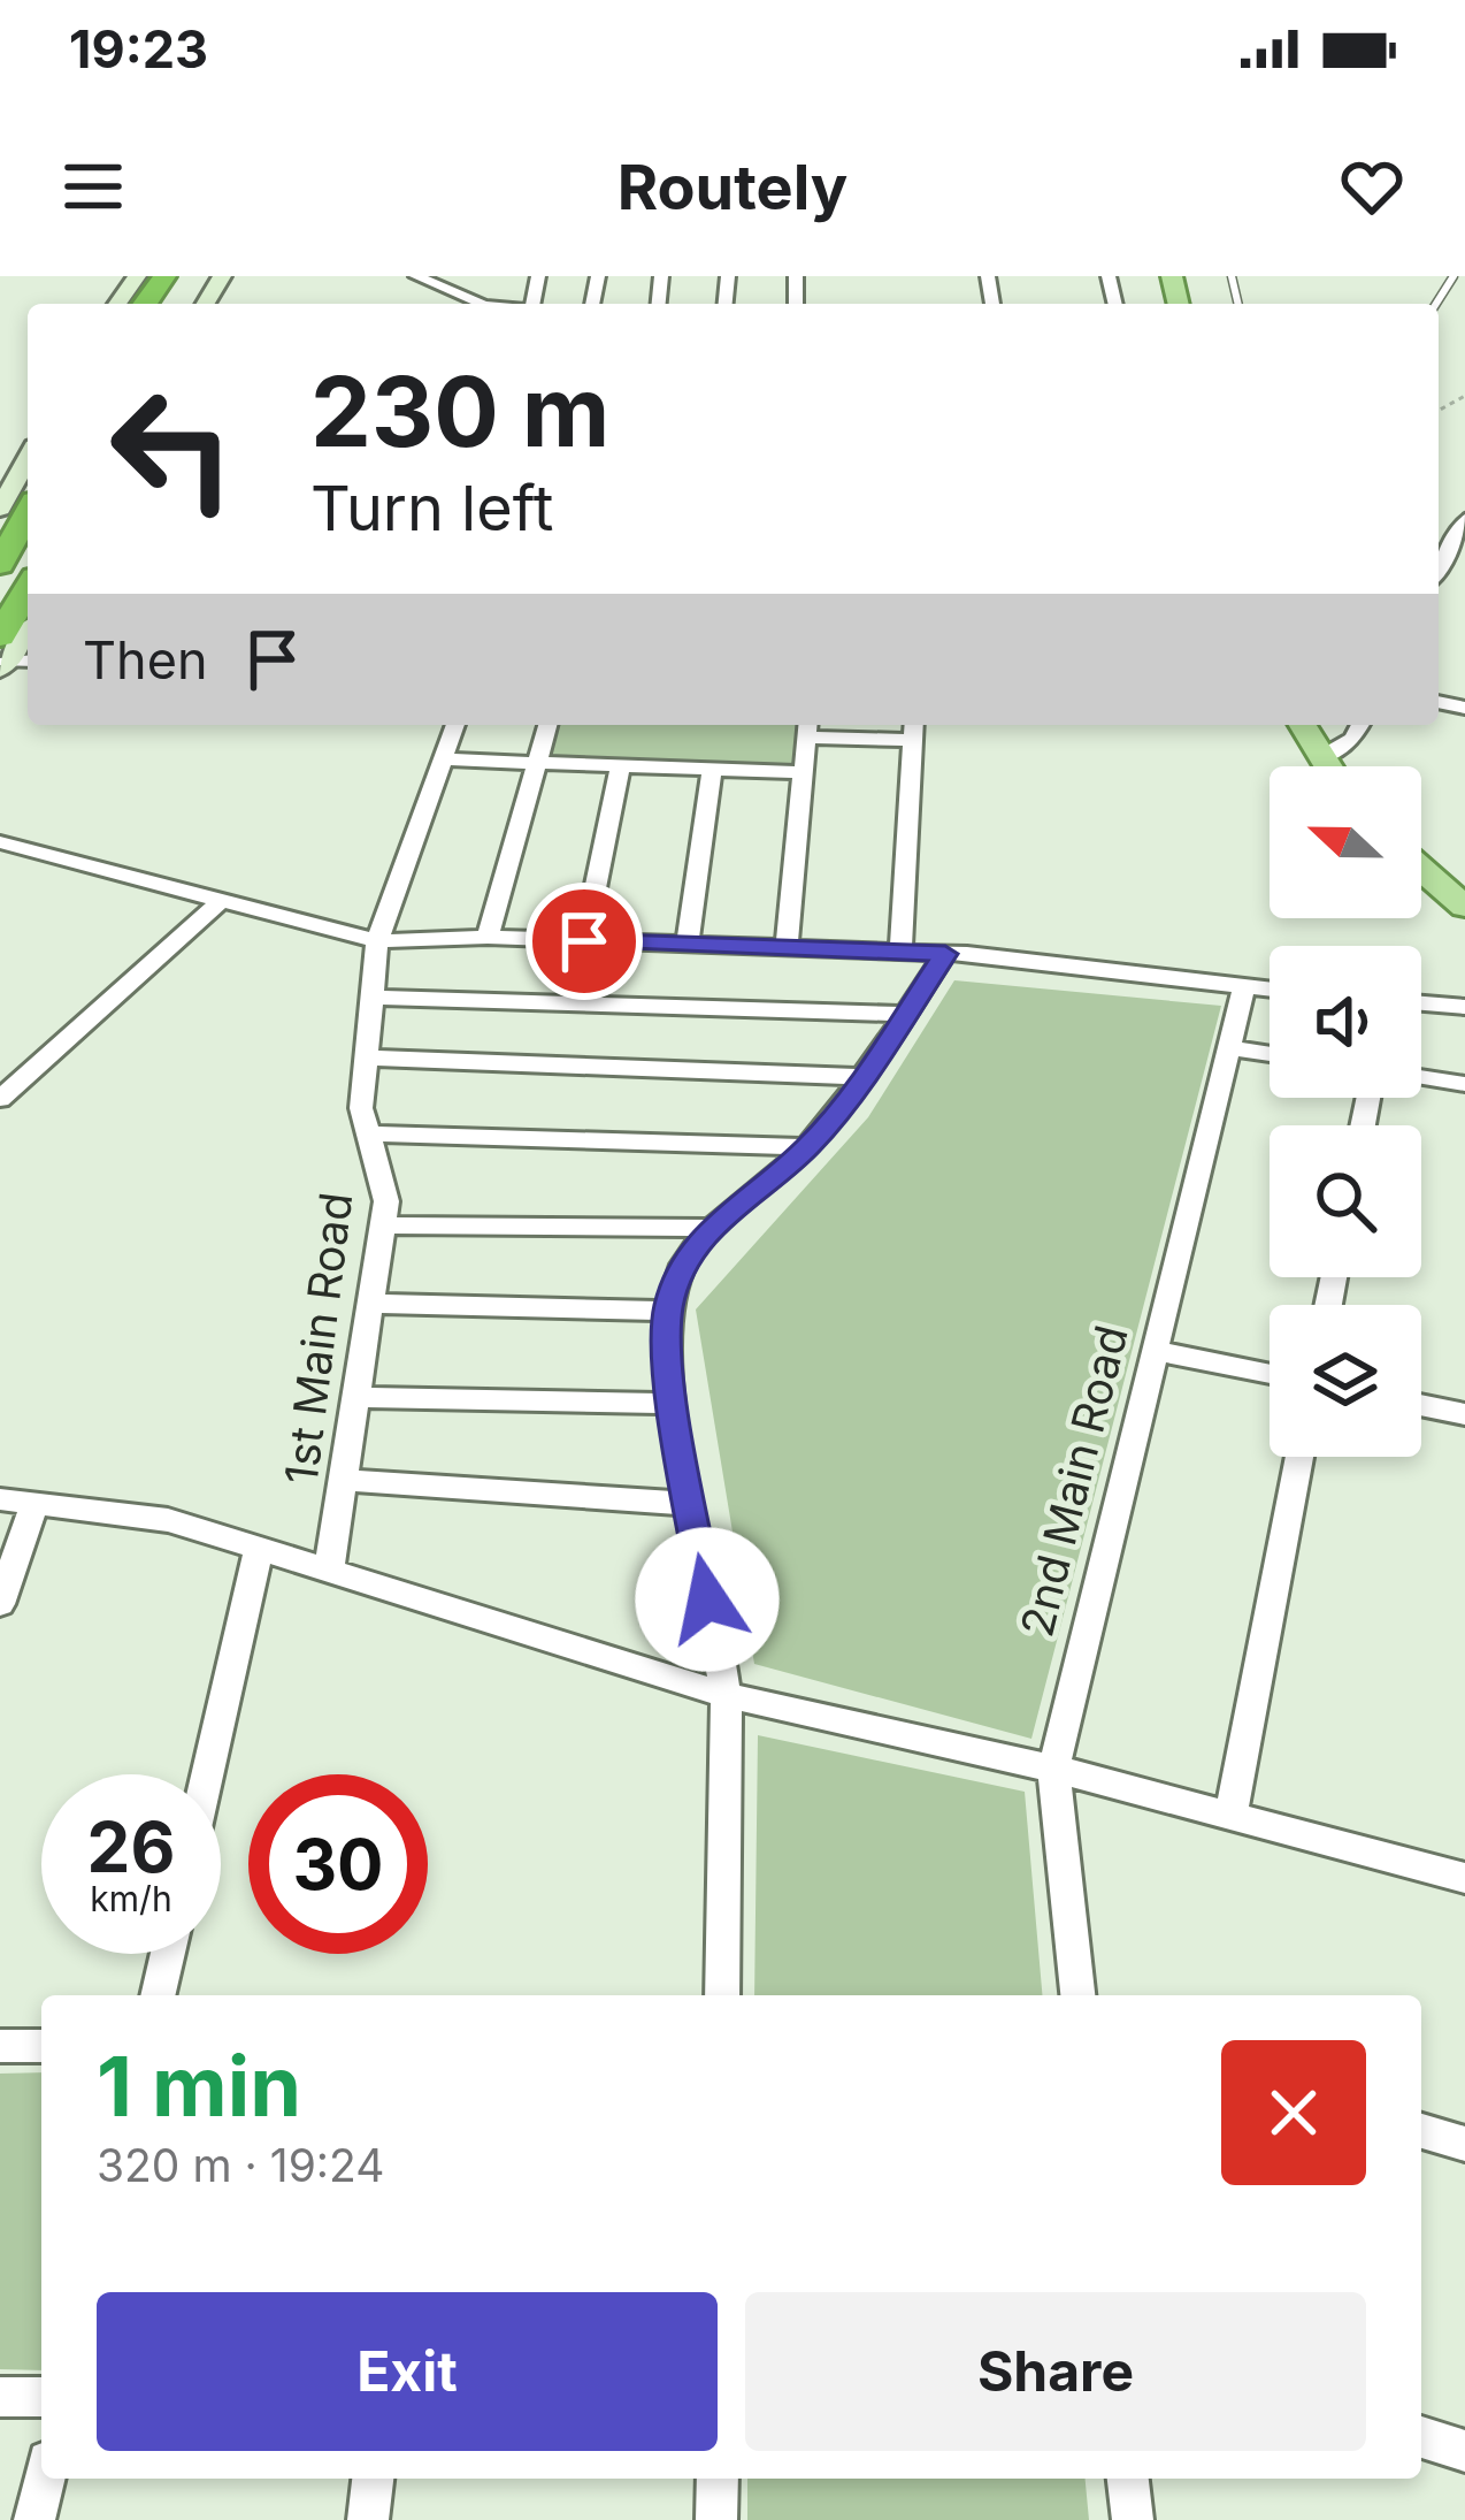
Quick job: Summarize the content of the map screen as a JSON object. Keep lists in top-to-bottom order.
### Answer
{
  "streets": {
    "street": ["1st Main Road", "2nd Main Road"]
  },
  "north": "left",
  "page": {
    "status": "19:23",
    "header": "Routely",
    "turn": ["230 m", "Turn left"],
    "then": "Then",
    "speed": "26 km/h",
    "limit": "30",
    "heading": ["1 min", "320 m · 19:24"],
    "buttons": ["Exit", "Share"]
  }
}
